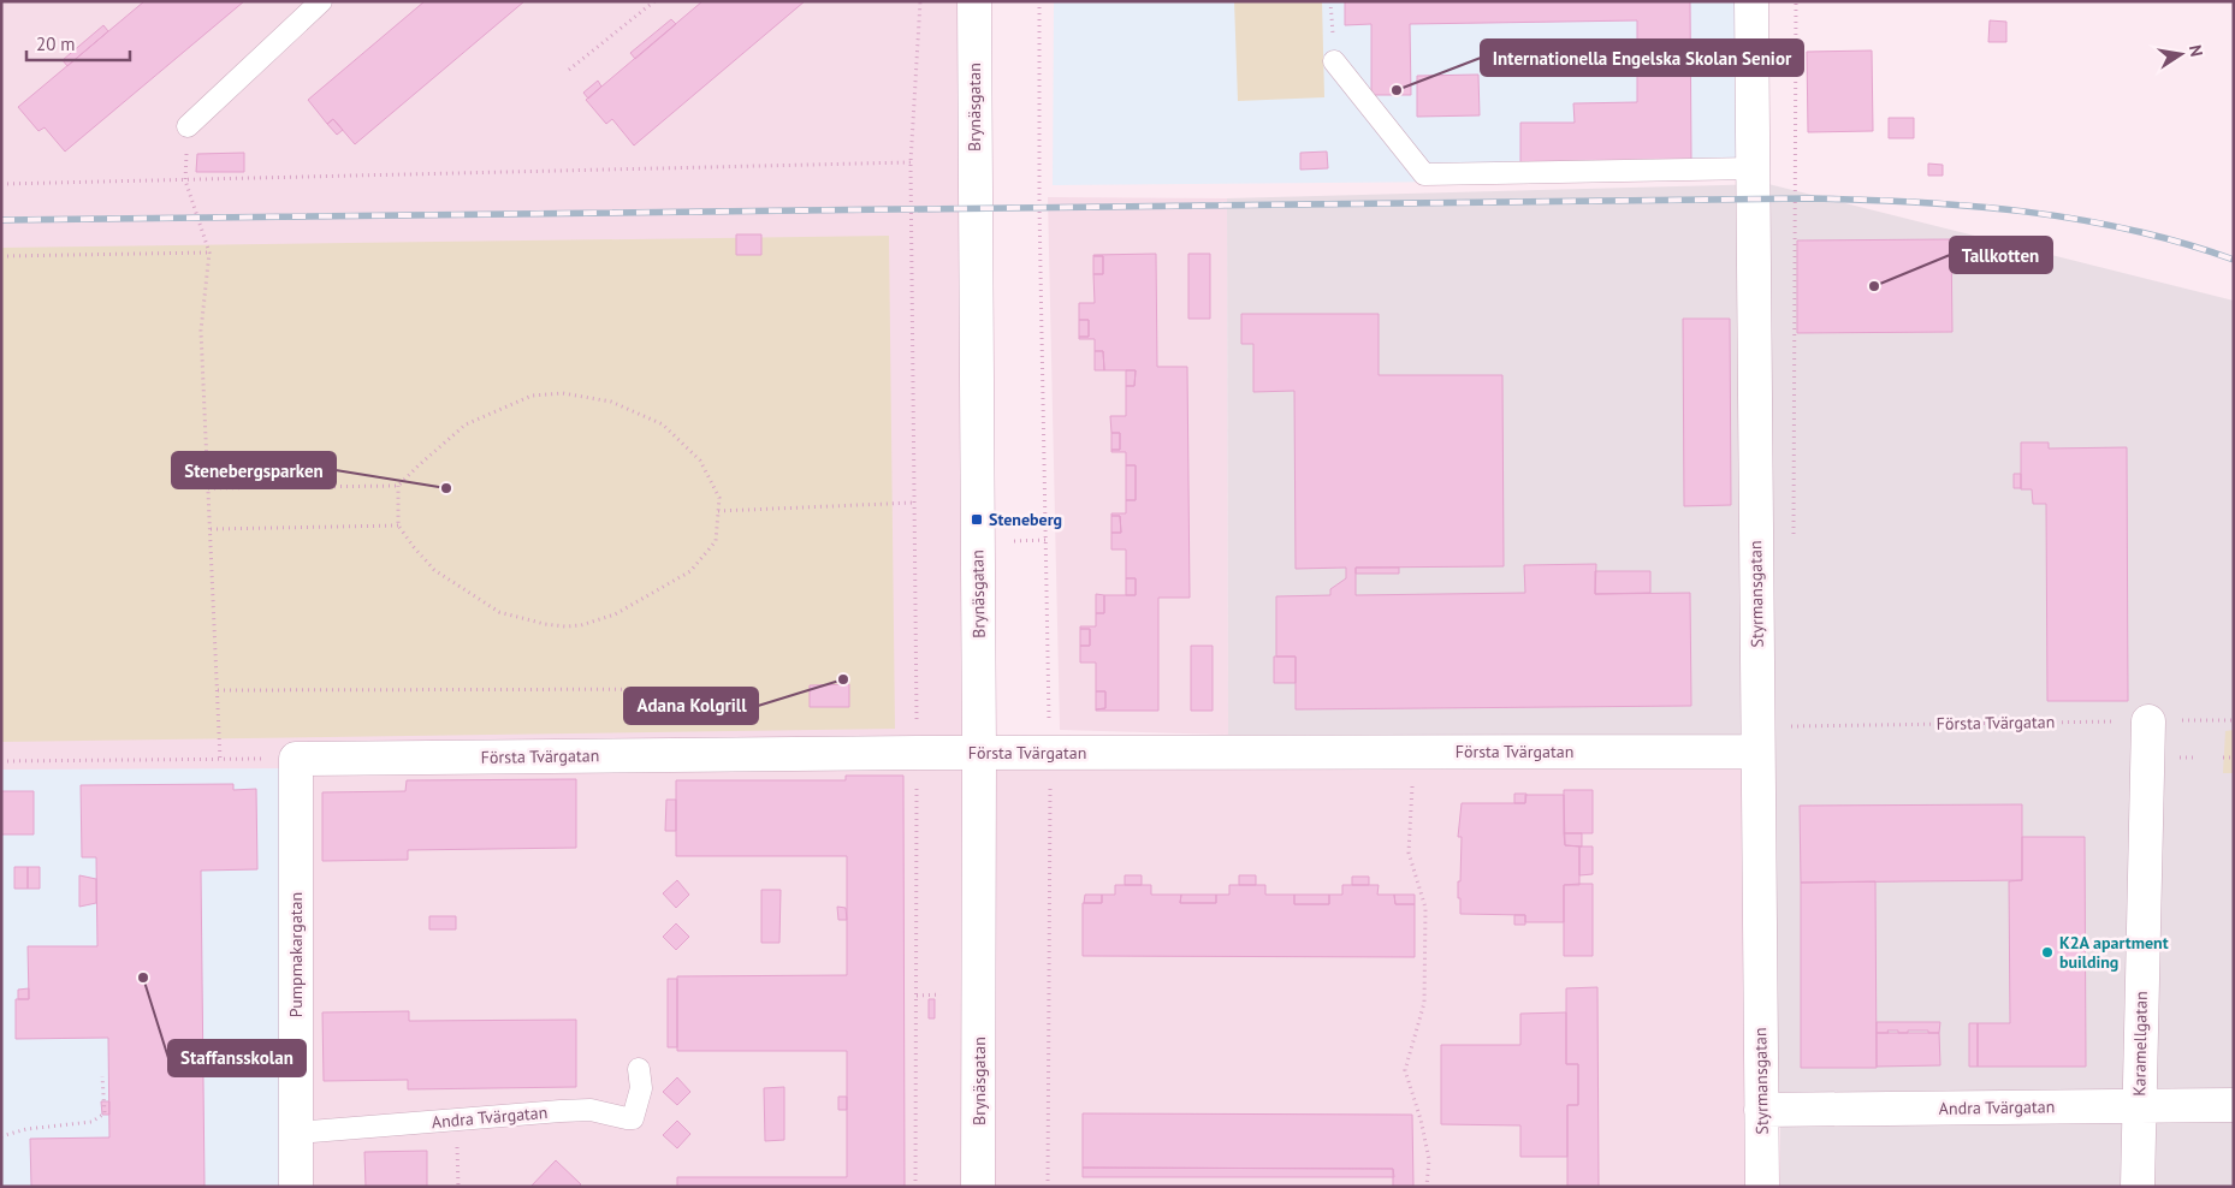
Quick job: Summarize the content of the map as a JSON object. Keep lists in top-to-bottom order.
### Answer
{
  "streets": {
    "street": [
      "Brynäsgatan",
      "Styrmansgatan",
      "Första Tvärgatan",
      "Pumpmakargatan",
      "Karamellgatan",
      "Andra Tvärgatan"
    ]
  },
  "crossings": [
    ["Brynäsgatan", "Första Tvärgatan"],
    ["Styrmansgatan", "Första Tvärgatan"],
    ["Styrmansgatan", "Andra Tvärgatan"],
    ["Första Tvärgatan", "Pumpmakargatan"],
    ["Första Tvärgatan", "Karamellgatan"],
    ["Pumpmakargatan", "Andra Tvärgatan"],
    ["Karamellgatan", "Andra Tvärgatan"]
  ],
  "places": {
    "other": [
      "Internationella Engelska Skolan Senior",
      "Tallkotten",
      "Stenebergsparken",
      "Adana Kolgrill",
      "K2A apartment building",
      "Staffansskolan"
    ],
    "transit": ["Steneberg"]
  },
  "scale_bar": "20 m",
  "north": "right"
}
